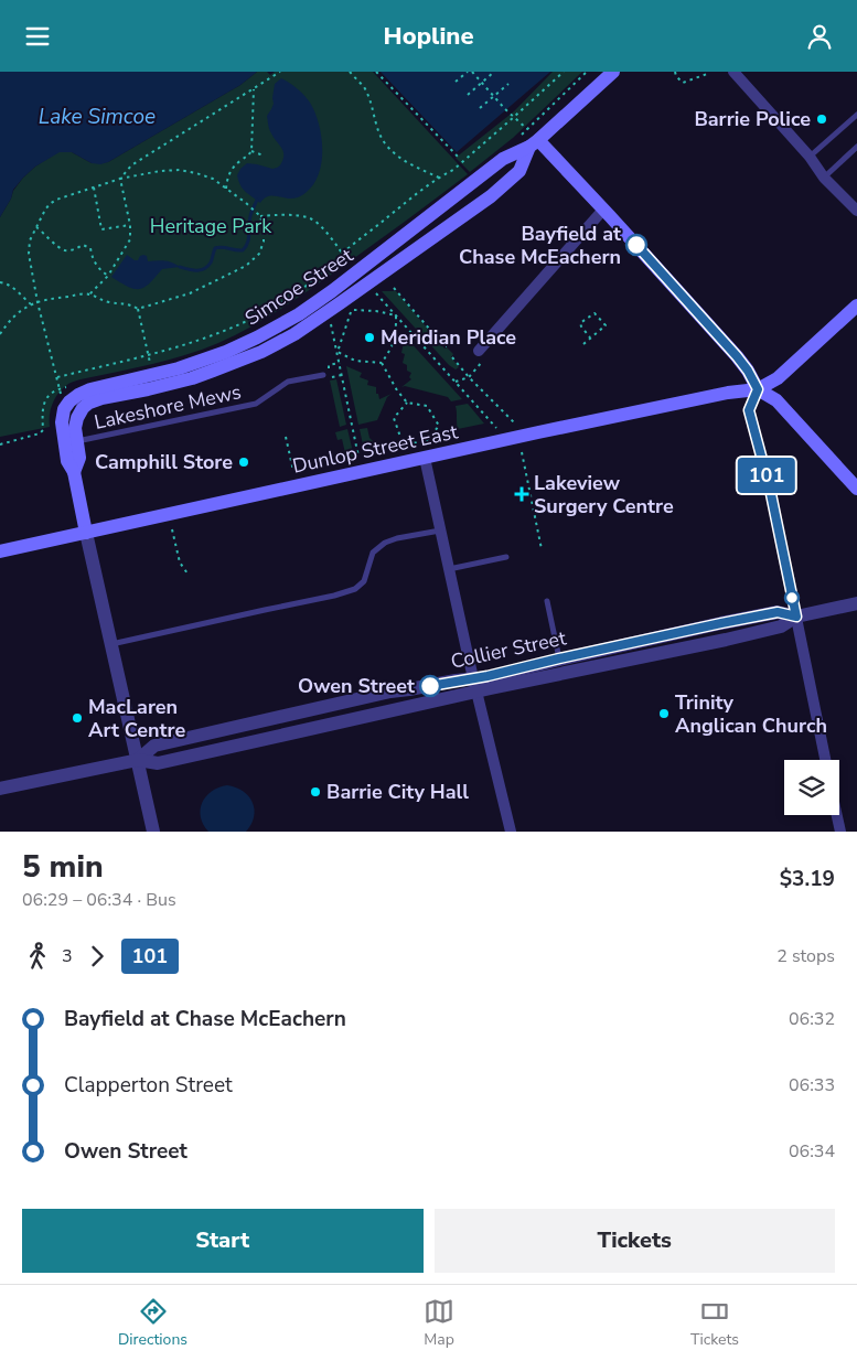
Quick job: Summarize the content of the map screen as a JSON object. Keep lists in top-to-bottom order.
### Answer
{
  "streets": {
    "main road": ["Simcoe Street", "Dunlop Street East"],
    "street": ["Collier Street"],
    "lane": ["Lakeshore Mews"]
  },
  "crossings": [
    ["Simcoe Street", "Lakeshore Mews"],
    ["Simcoe Street", "Dunlop Street East"]
  ],
  "water": ["Lake Simcoe"],
  "parks": ["Heritage Park"],
  "places": {
    "other": [
      "Barrie Police",
      "Bayfield at Chase McEachern",
      "Meridian Place",
      "Camphill Store",
      "Owen Street",
      "Trinity Anglican Church",
      "MacLaren Art Centre",
      "Barrie City Hall"
    ],
    "health": ["Lakeview Surgery Centre"]
  },
  "lines": ["bus line 101"],
  "page": {
    "header": "Hopline",
    "on_map": "101",
    "heading": ["5 min", "06:29 – 06:34 · Bus", "$3.19"],
    "legs": ["3", "101", "2 stops"],
    "list": [
      {
        "name": "Bayfield at Chase McEachern",
        "value": "06:32"
      },
      {
        "name": "Clapperton Street",
        "value": "06:33"
      },
      {
        "name": "Owen Street",
        "value": "06:34"
      }
    ],
    "buttons": ["Start", "Tickets"],
    "tabs": ["Directions", "Map", "Tickets"]
  }
}
